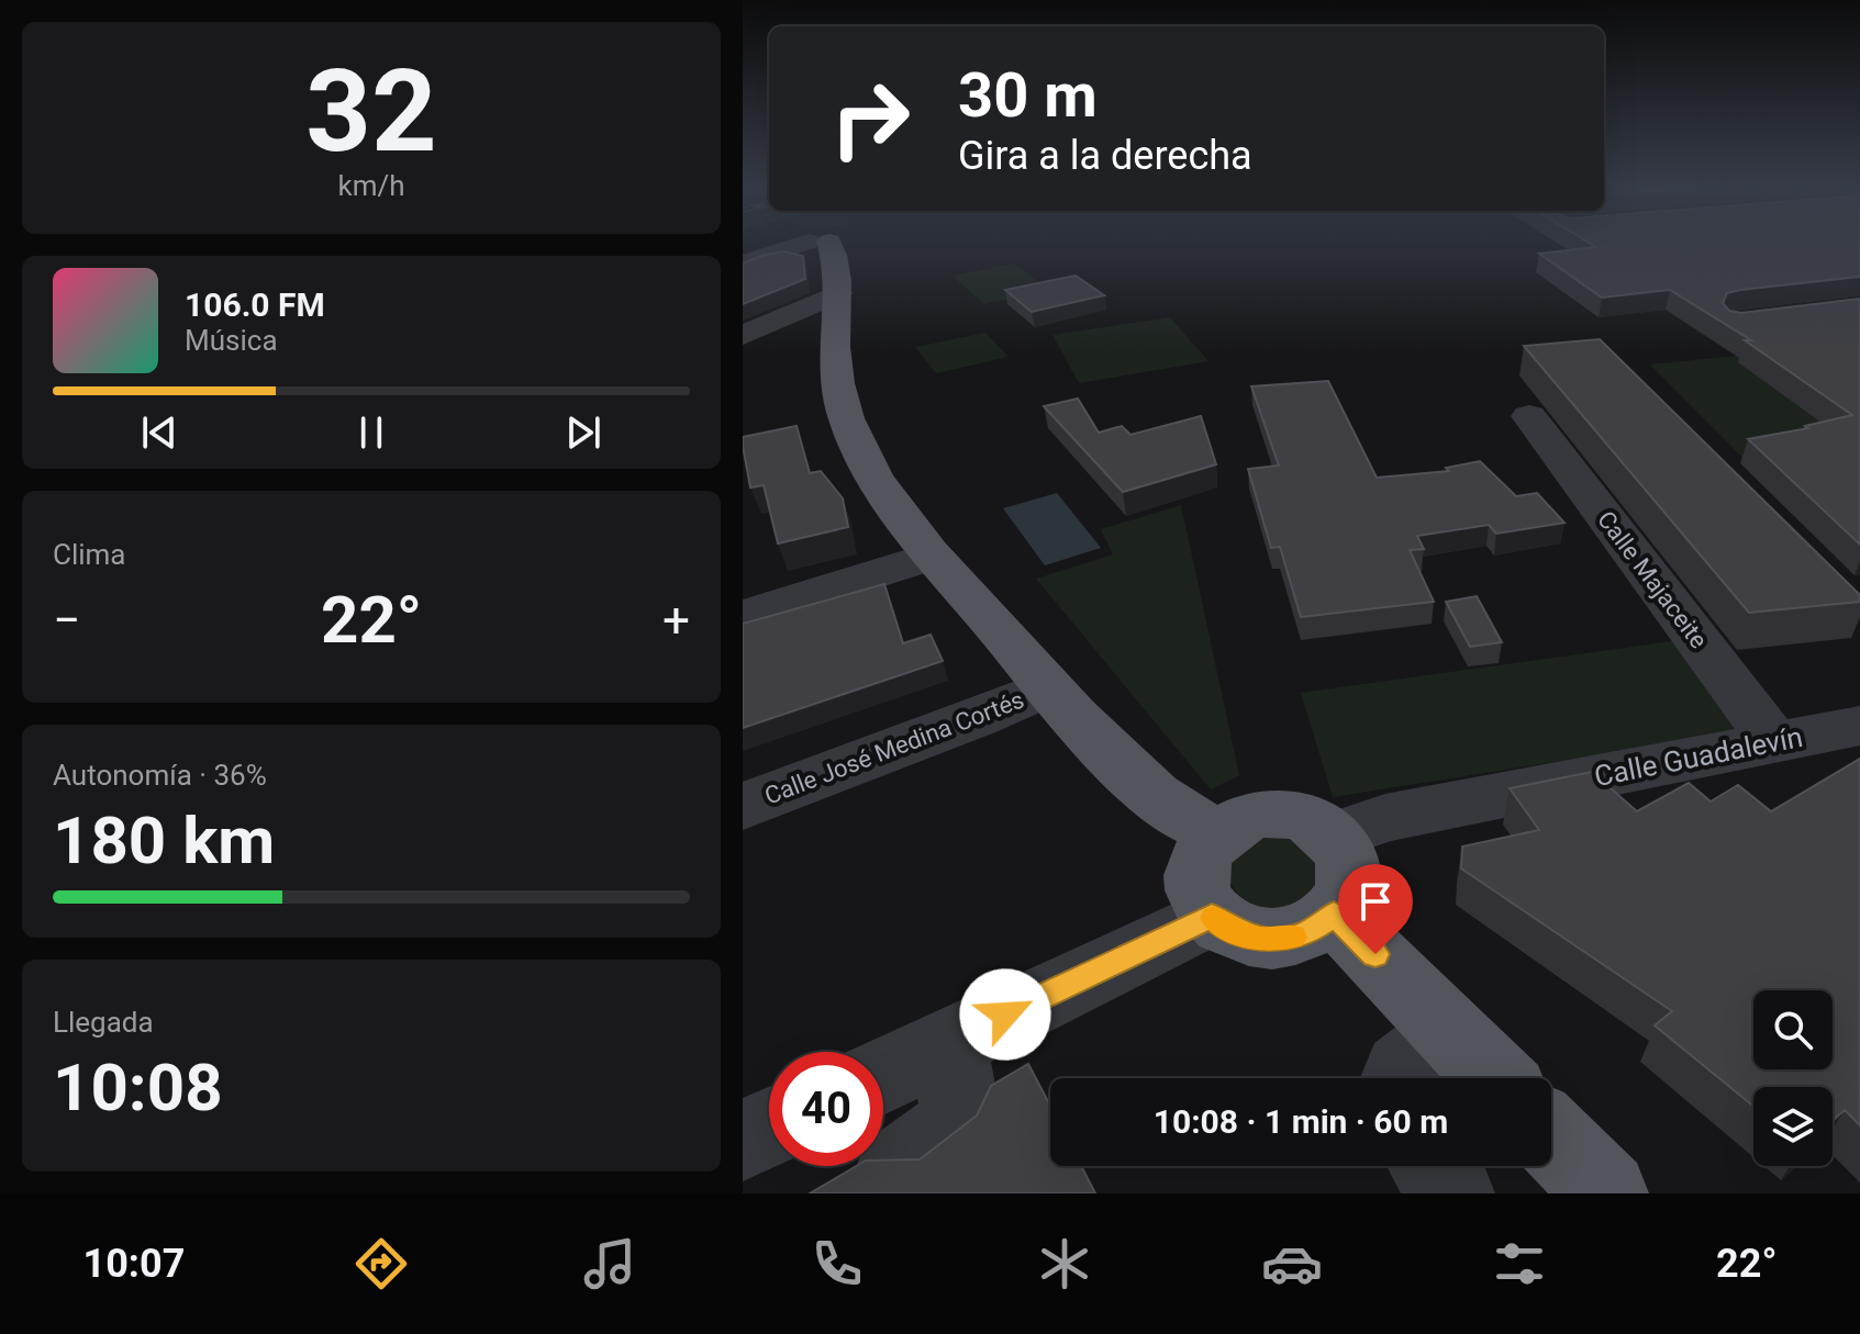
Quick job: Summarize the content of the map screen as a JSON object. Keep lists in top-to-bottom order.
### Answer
{
  "streets": {
    "street": ["Calle Majaceite", "Calle José Medina Cortés", "Calle Guadalevín"]
  },
  "crossings": [
    ["Calle Majaceite", "Calle Guadalevín"]
  ],
  "page": {
    "tile": [
      ["32", "km/h"],
      "Clima",
      ["Autonomía · 36%", "180 km"],
      ["Llegada", "10:08"]
    ],
    "turn": ["30 m", "Gira a la derecha"],
    "song": ["106.0 FM", "Música"],
    "heat": ["−", "22°", "+"],
    "limit": "40",
    "trip": "10:08 · 1 min · 60 m",
    "tabs": ["10:07", "22°"]
  }
}
